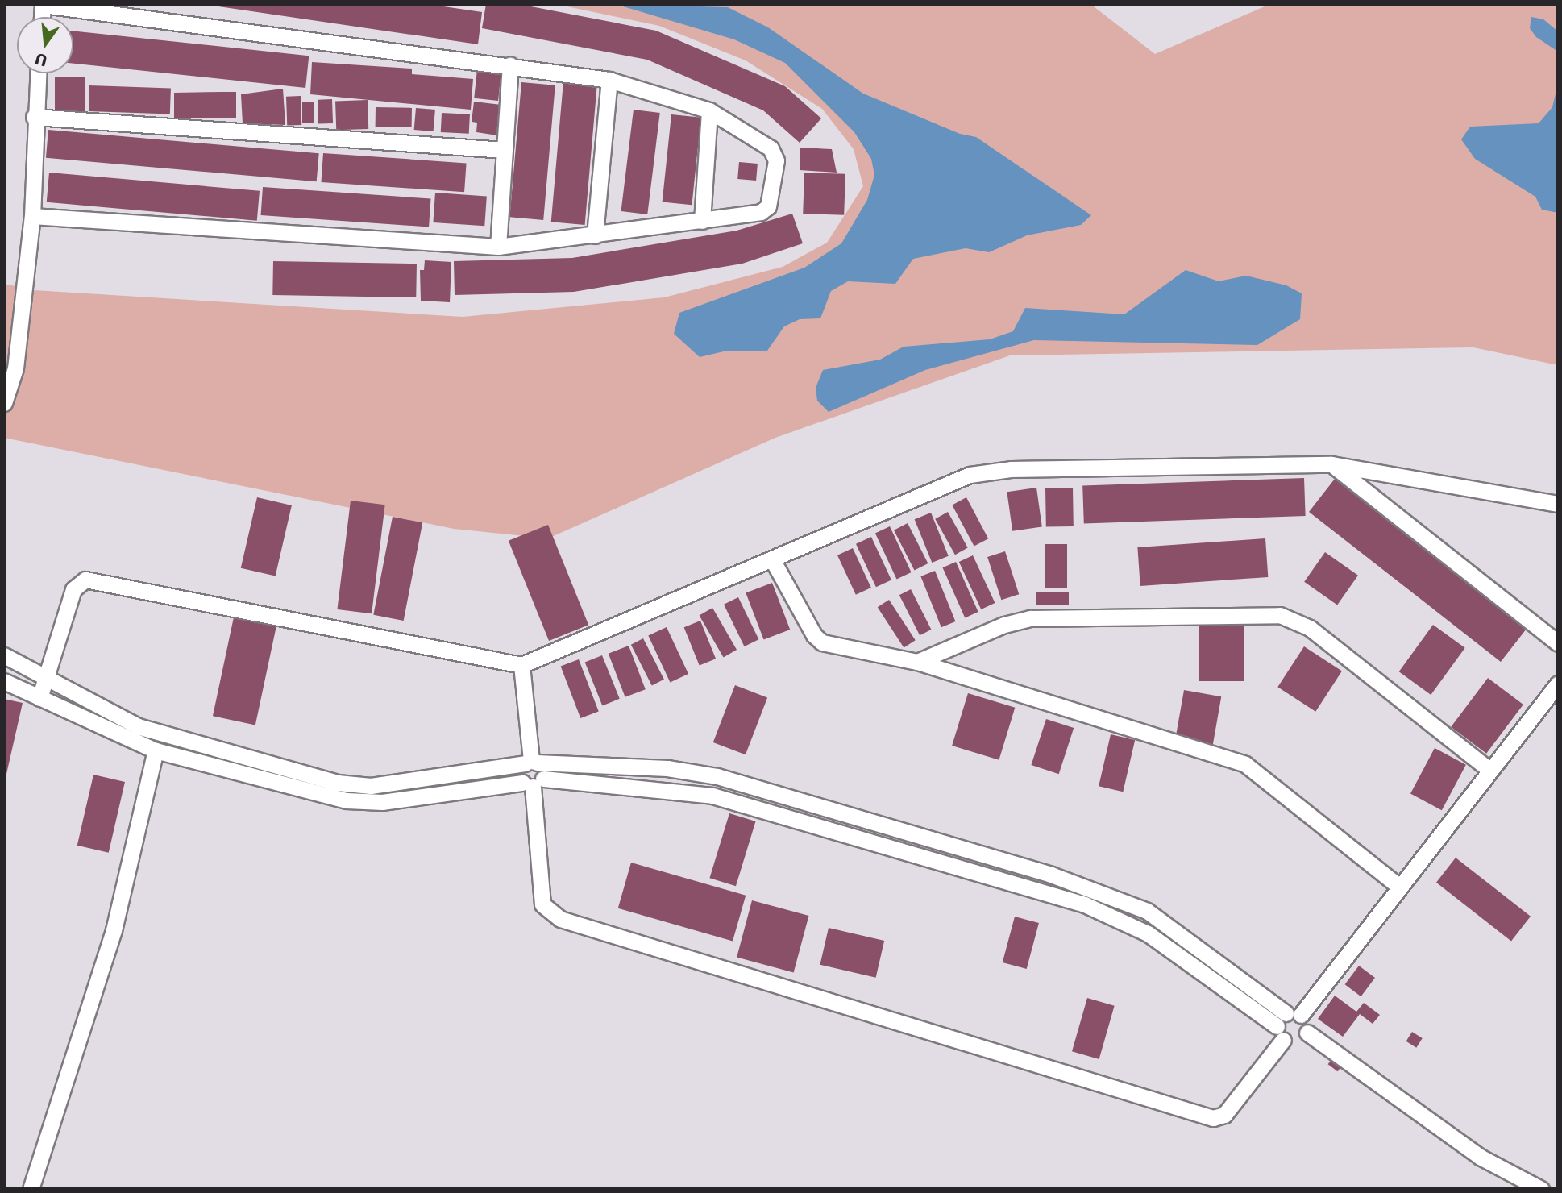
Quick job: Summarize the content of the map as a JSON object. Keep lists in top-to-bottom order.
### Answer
{
  "north": "bottom"
}
